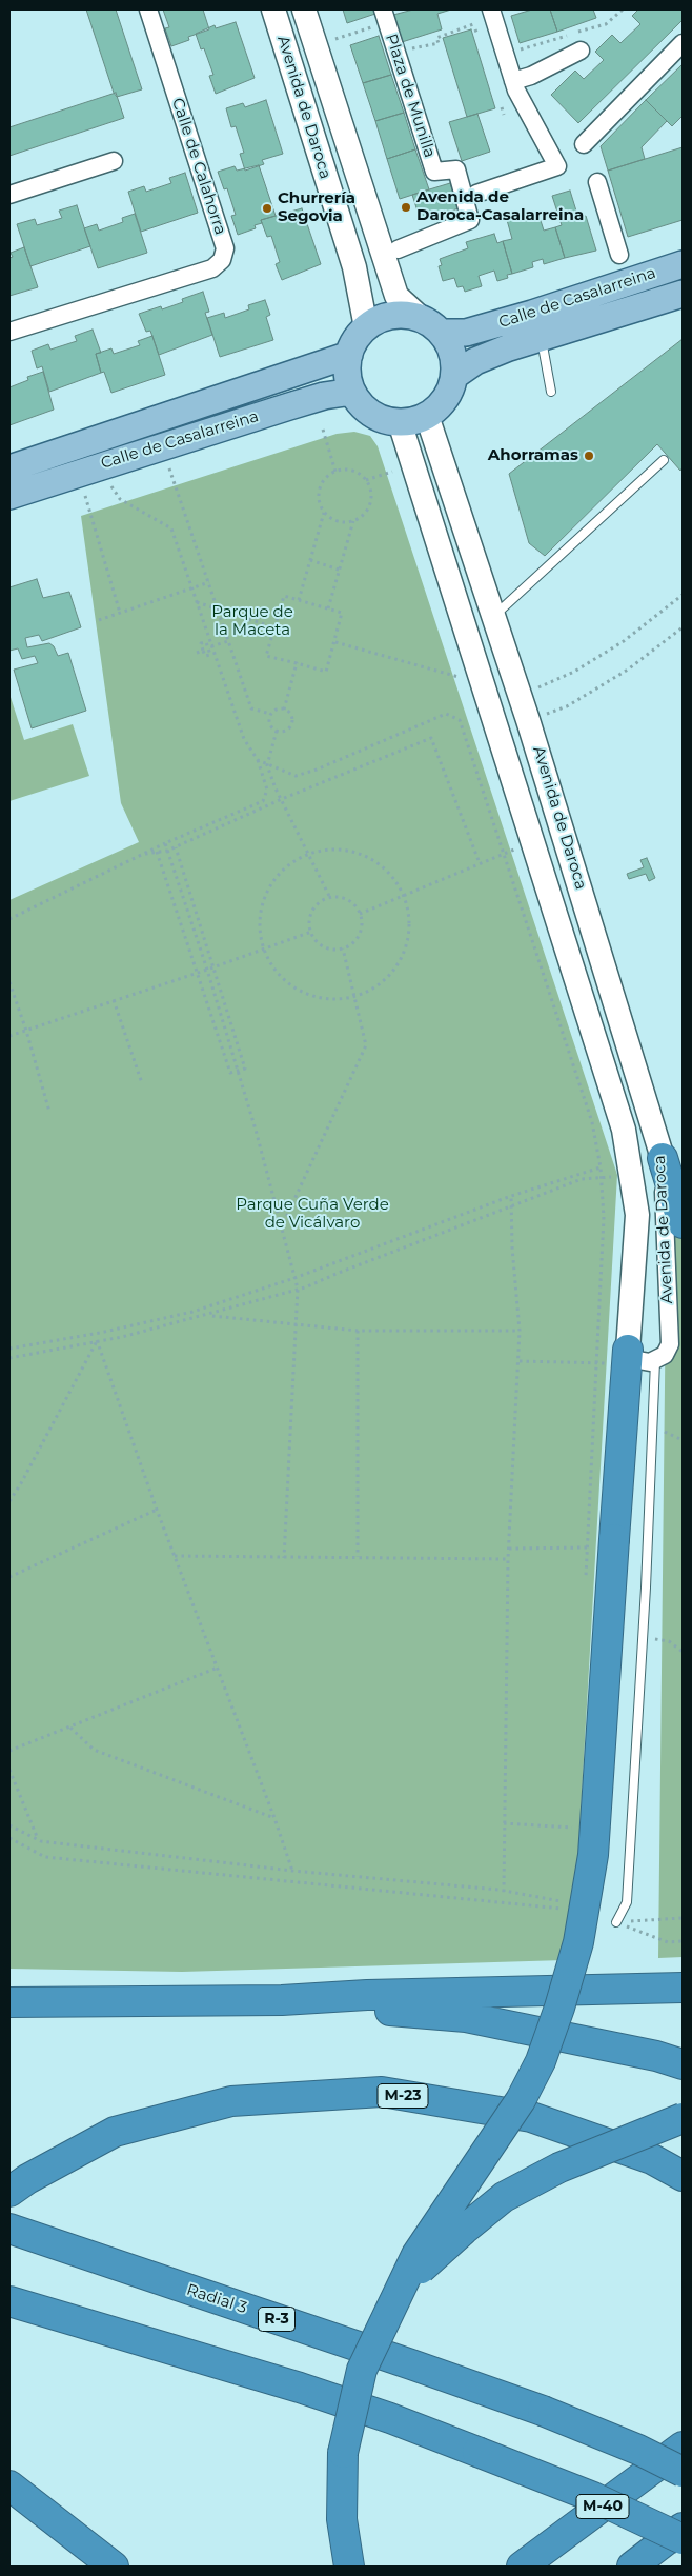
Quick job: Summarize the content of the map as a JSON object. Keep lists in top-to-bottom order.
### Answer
{
  "streets": {
    "highway": [
      "M-23",
      "Radial 3",
      "R-3",
      "M-40"
    ],
    "main road": ["Avenida de Daroca", "Calle de Casalarreina"],
    "street": ["Plaza de Munilla", "Calle de Calahorra"]
  },
  "crossings": [
    ["Avenida de Daroca", "Calle de Casalarreina"]
  ],
  "parks": ["Parque de la Maceta", "Parque Cuña Verde de Vicálvaro"],
  "places": ["Avenida de Daroca-Casalarreina", "Churrería Segovia", "Ahorramas"]
}
